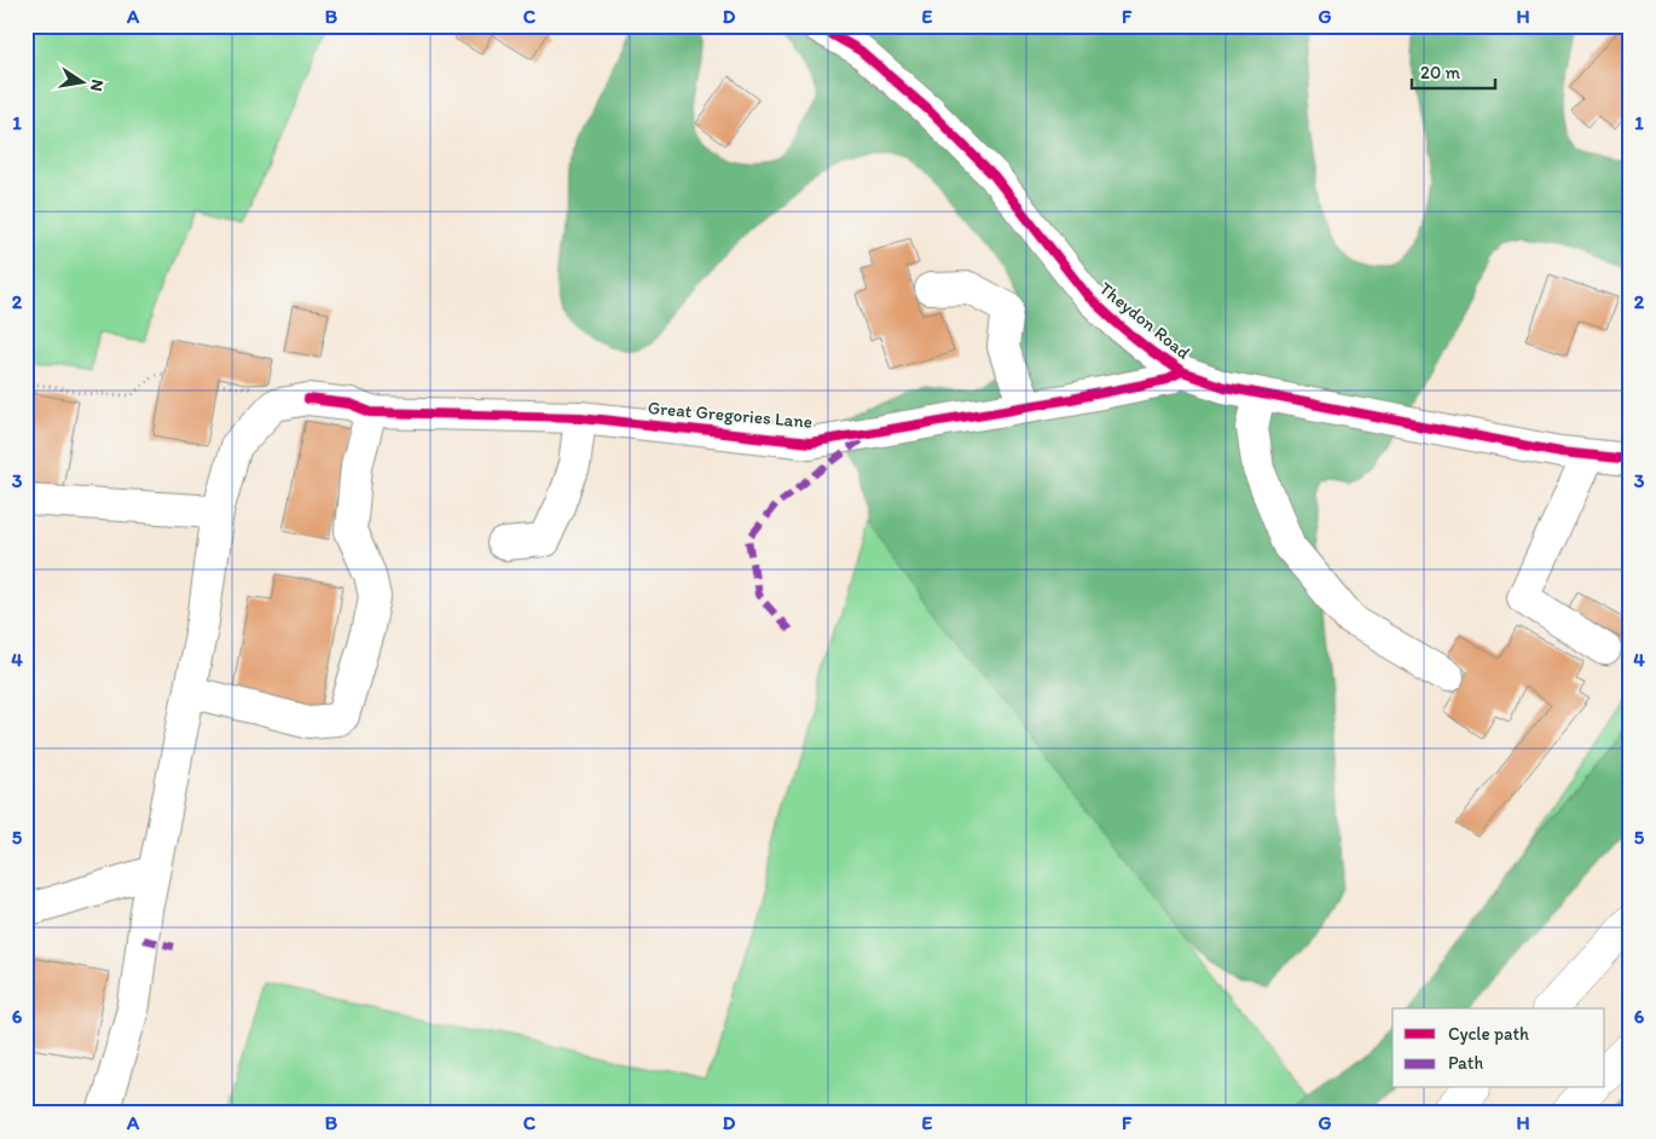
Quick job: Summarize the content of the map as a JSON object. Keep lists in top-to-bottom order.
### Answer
{
  "streets": {
    "street": ["Theydon Road", "Great Gregories Lane"]
  },
  "crossings": [
    ["Theydon Road", "Great Gregories Lane"]
  ],
  "legend": ["Cycle path", "Path"],
  "scale_bar": "20 m",
  "north": "right",
  "grid": {
    "columns": [
      "A",
      "B",
      "C",
      "D",
      "E",
      "F",
      "G",
      "H"
    ],
    "rows": [
      "1",
      "2",
      "3",
      "4",
      "5",
      "6"
    ]
  }
}
